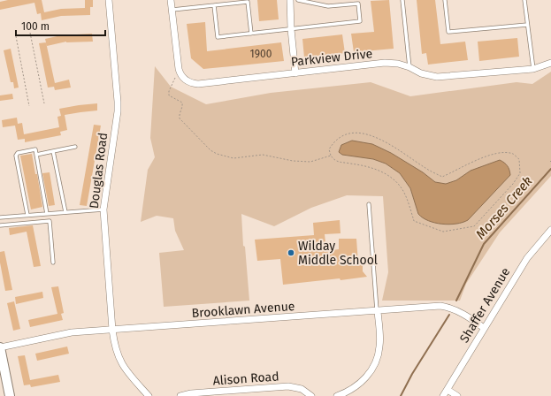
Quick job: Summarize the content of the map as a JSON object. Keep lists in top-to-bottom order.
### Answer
{
  "streets": {
    "street": [
      "Parkview Drive",
      "Douglas Road",
      "Shaffer Avenue",
      "Brooklawn Avenue",
      "Alison Road"
    ]
  },
  "crossings": [
    ["Douglas Road", "Brooklawn Avenue"],
    ["Shaffer Avenue", "Brooklawn Avenue"]
  ],
  "water": ["Morses Creek"],
  "places": ["Wilday Middle School"],
  "house_numbers": ["1900"],
  "scale_bar": "100 m"
}
